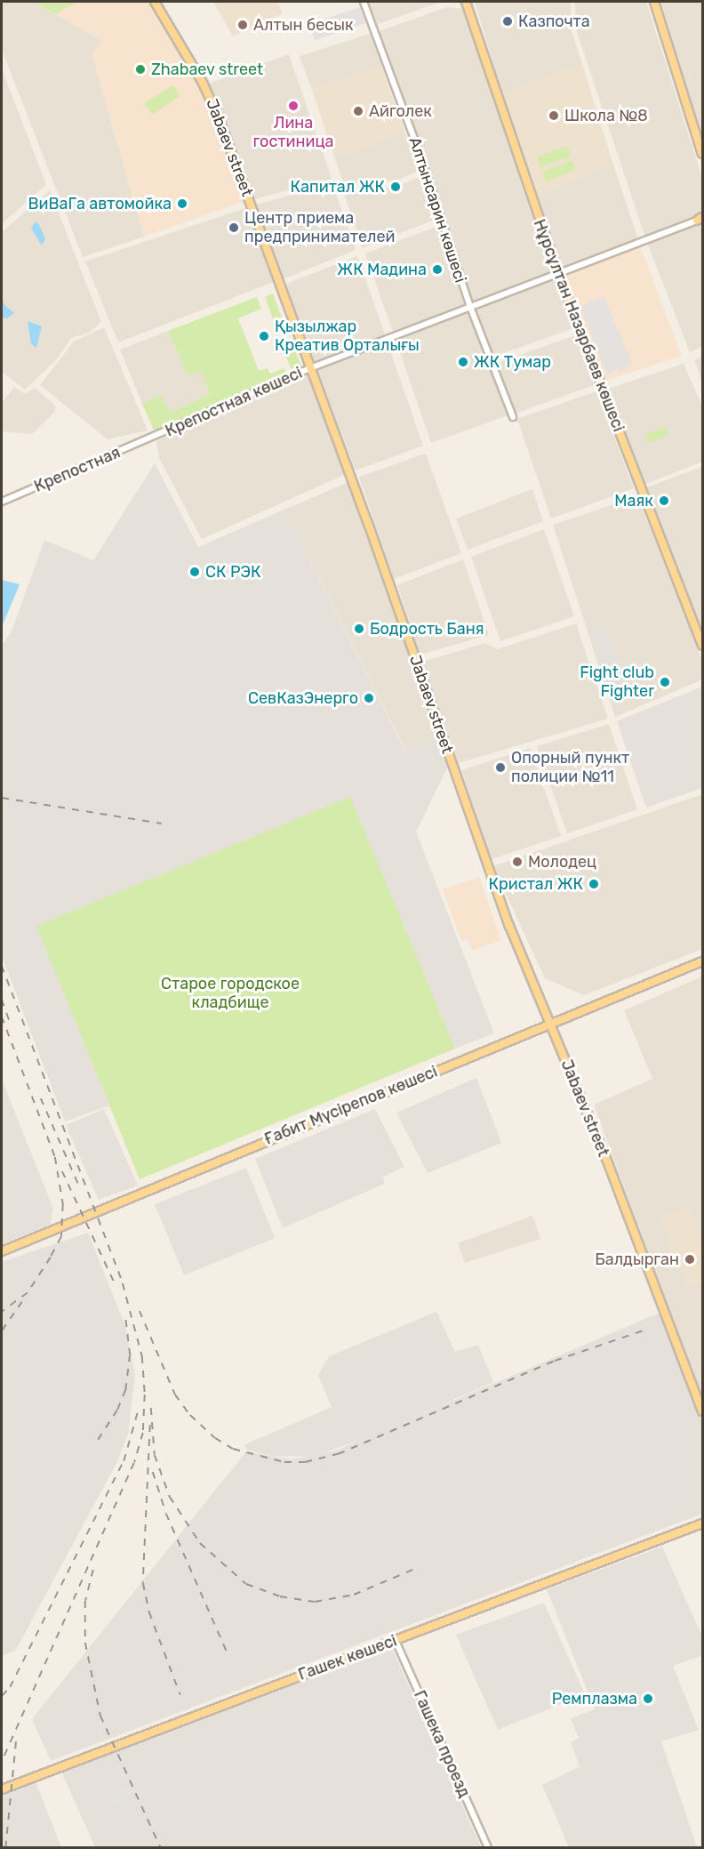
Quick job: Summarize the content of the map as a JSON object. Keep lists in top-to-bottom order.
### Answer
{
  "streets": {
    "main road": [
      "Jabaev street",
      "Нұрсұлтан Назарбаев көшесі",
      "Ғабит Мүсірепов көшесі",
      "Гашек көшесі"
    ],
    "street": [
      "Алтынсарин көшесі",
      "Крепостная көшесі",
      "Крепостная",
      "Гашека проезд"
    ]
  },
  "crossings": [
    ["Jabaev street", "Крепостная көшесі"],
    ["Jabaev street", "Ғабит Мүсірепов көшесі"],
    ["Алтынсарин көшесі", "Крепостная көшесі"],
    ["Нұрсұлтан Назарбаев көшесі", "Крепостная көшесі"],
    ["Крепостная көшесі", "Крепостная"],
    ["Гашек көшесі", "Гашека проезд"]
  ],
  "parks": ["Старое городское кладбище"],
  "places": [
    "Казпочта",
    "Алтын бесык",
    "Zhabaev street",
    "Лина гостиница",
    "Айголек",
    "Школа №8",
    "Капитал ЖК",
    "ВиВаГа автомойка",
    "Центр приема предпринимателей",
    "ЖК Мадина",
    "Қызылжар Креатив Орталығы",
    "ЖК Тумар",
    "Маяк",
    "СК РЭК",
    "Бодрость Баня",
    "Fight club Fighter",
    "СевКазЭнерго",
    "Опорный пункт полиции №11",
    "Молодец",
    "Кристал ЖК",
    "Балдырган",
    "Ремплазма"
  ]
}
